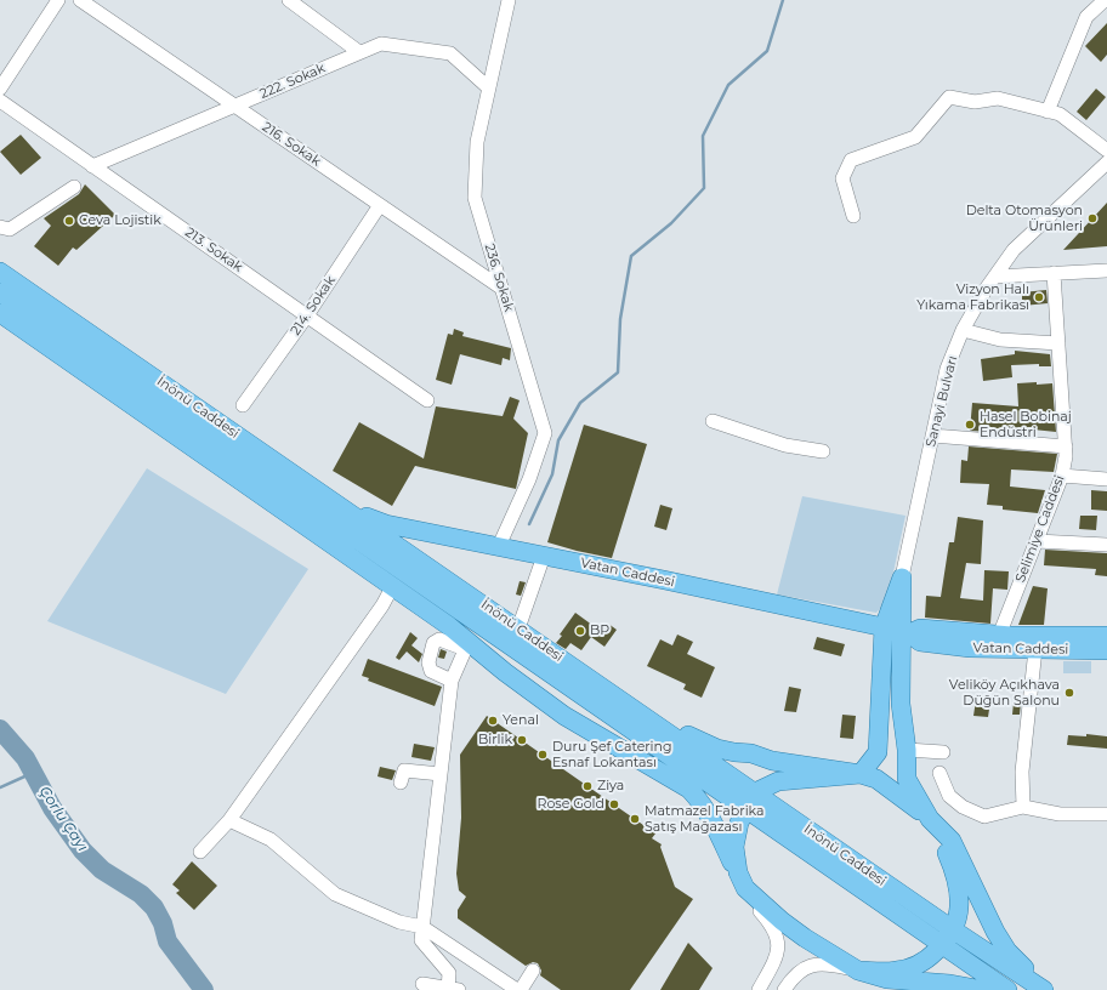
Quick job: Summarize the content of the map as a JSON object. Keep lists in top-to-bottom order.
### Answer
{
  "streets": {
    "main road": ["İnönü Caddesi", "Vatan Caddesi"],
    "street": [
      "222. Sokak",
      "216. Sokak",
      "213. Sokak",
      "236. Sokak",
      "214. Sokak",
      "Sanayi Bulvarı",
      "Selimiye Caddesi"
    ]
  },
  "crossings": [
    ["222. Sokak", "216. Sokak"],
    ["222. Sokak", "213. Sokak"],
    ["222. Sokak", "236. Sokak"],
    ["216. Sokak", "236. Sokak"],
    ["216. Sokak", "214. Sokak"],
    ["213. Sokak", "214. Sokak"],
    ["236. Sokak", "Vatan Caddesi"],
    ["İnönü Caddesi", "Vatan Caddesi"],
    ["Selimiye Caddesi", "Vatan Caddesi"]
  ],
  "water": ["Çorlu Çayı"],
  "places": [
    "Delta Otomasyon Ürünleri",
    "Ceva Lojistik",
    "Vizyon Halı Yıkama Fabrikası",
    "Hasel Bobinaj Endüstri",
    "BP",
    "Veliköy Açıkhava Düğün Salonu",
    "Yenal",
    "Birlik",
    "Duru Şef Catering Esnaf Lokantası",
    "Ziya",
    "Rose Gold",
    "Matmazel Fabrika Satış Mağazası"
  ]
}
